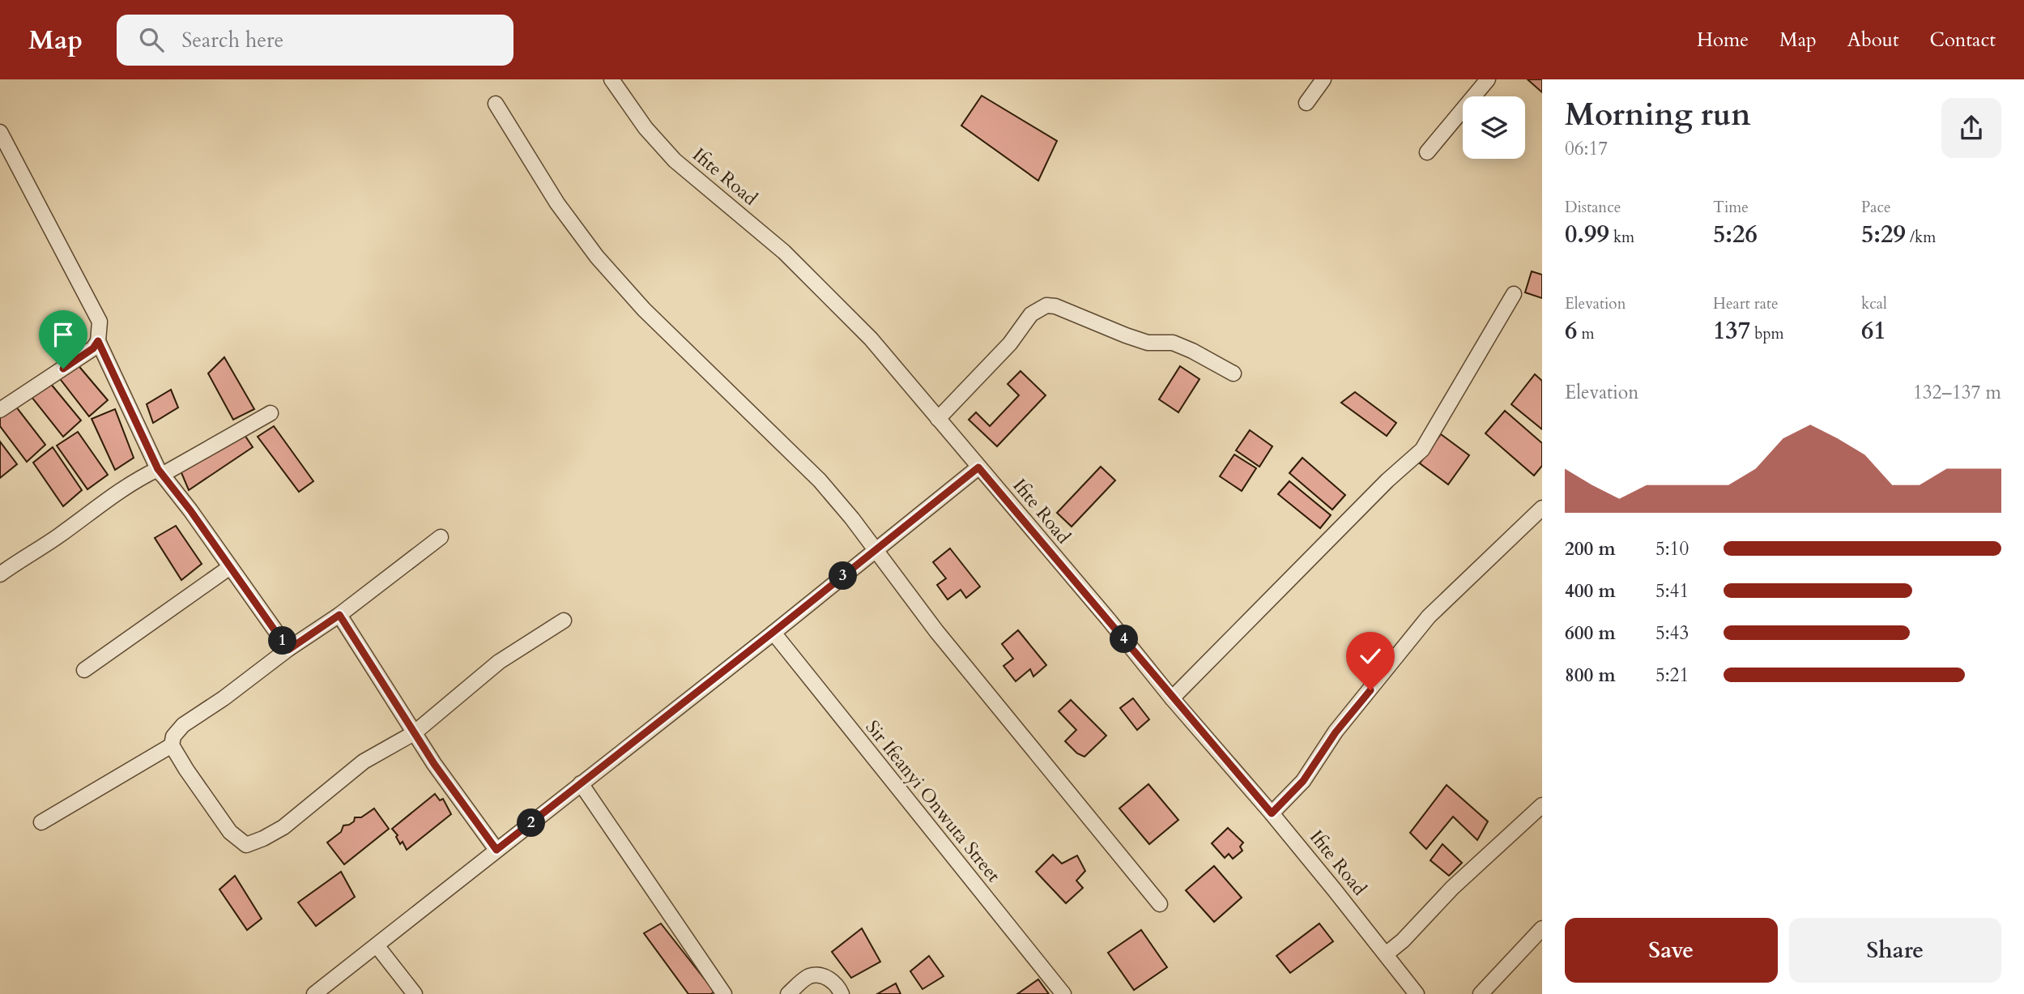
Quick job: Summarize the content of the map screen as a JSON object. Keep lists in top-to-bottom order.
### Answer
{
  "streets": {
    "street": ["Ifite Road", "Sir Ifeanyi Onwuta Street"]
  },
  "page": {
    "header": "Map",
    "search": "Search here",
    "nav": [
      "Home",
      "Map",
      "About",
      "Contact"
    ],
    "heading": ["Morning run", "06:17"],
    "stats": [
      ["Distance", "0.99 km"],
      ["Time", "5:26"],
      ["Pace", "5:29 /km"],
      ["Elevation", "6 m"],
      ["Heart rate", "137 bpm"],
      ["kcal", "61"]
    ],
    "chart": ["Elevation", "132–137 m"],
    "list": [
      {
        "name": "200 m",
        "note": "5:10"
      },
      {
        "name": "400 m",
        "note": "5:41"
      },
      {
        "name": "600 m",
        "note": "5:43"
      },
      {
        "name": "800 m",
        "note": "5:21"
      }
    ],
    "pins": [
      "3",
      "4",
      "1",
      "2"
    ],
    "buttons": ["Save", "Share"]
  }
}
